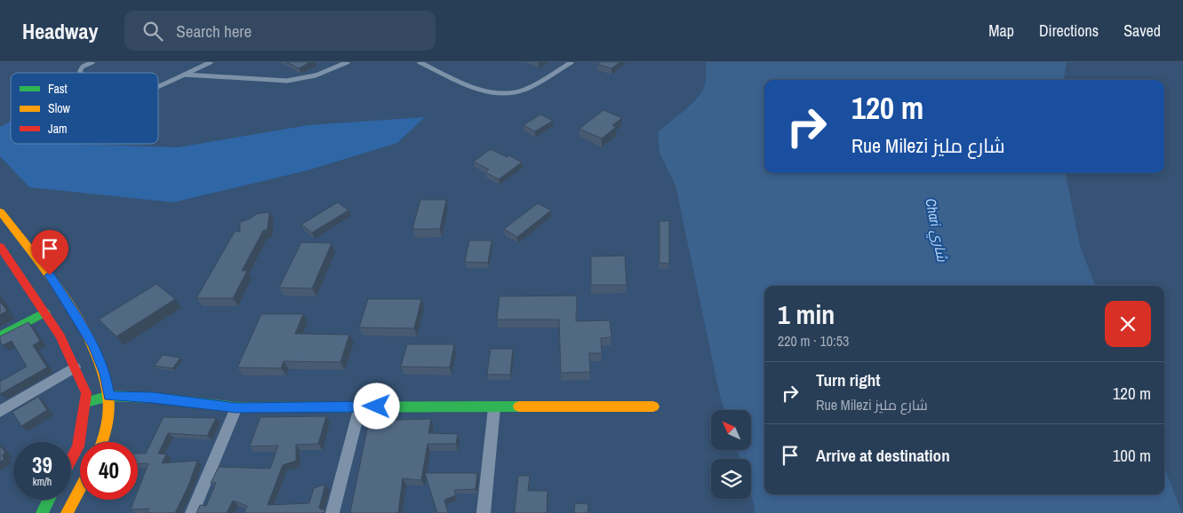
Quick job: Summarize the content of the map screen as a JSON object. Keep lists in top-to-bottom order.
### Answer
{
  "water": ["Chari شاري"],
  "legend": ["Fast", "Slow", "Jam"],
  "north": "top left",
  "page": {
    "header": "Headway",
    "search": "Search here",
    "nav": ["Map", "Directions", "Saved"],
    "turn": ["120 m", "Rue Milezi شارع مليز"],
    "heading": ["1 min", "220 m · 10:53"],
    "list": [
      {
        "name": "Turn right",
        "note": "Rue Milezi شارع مليز",
        "value": "120 m"
      },
      {
        "name": "Arrive at destination",
        "value": "100 m"
      }
    ],
    "speed": "39 km/h",
    "limit": "40"
  }
}
